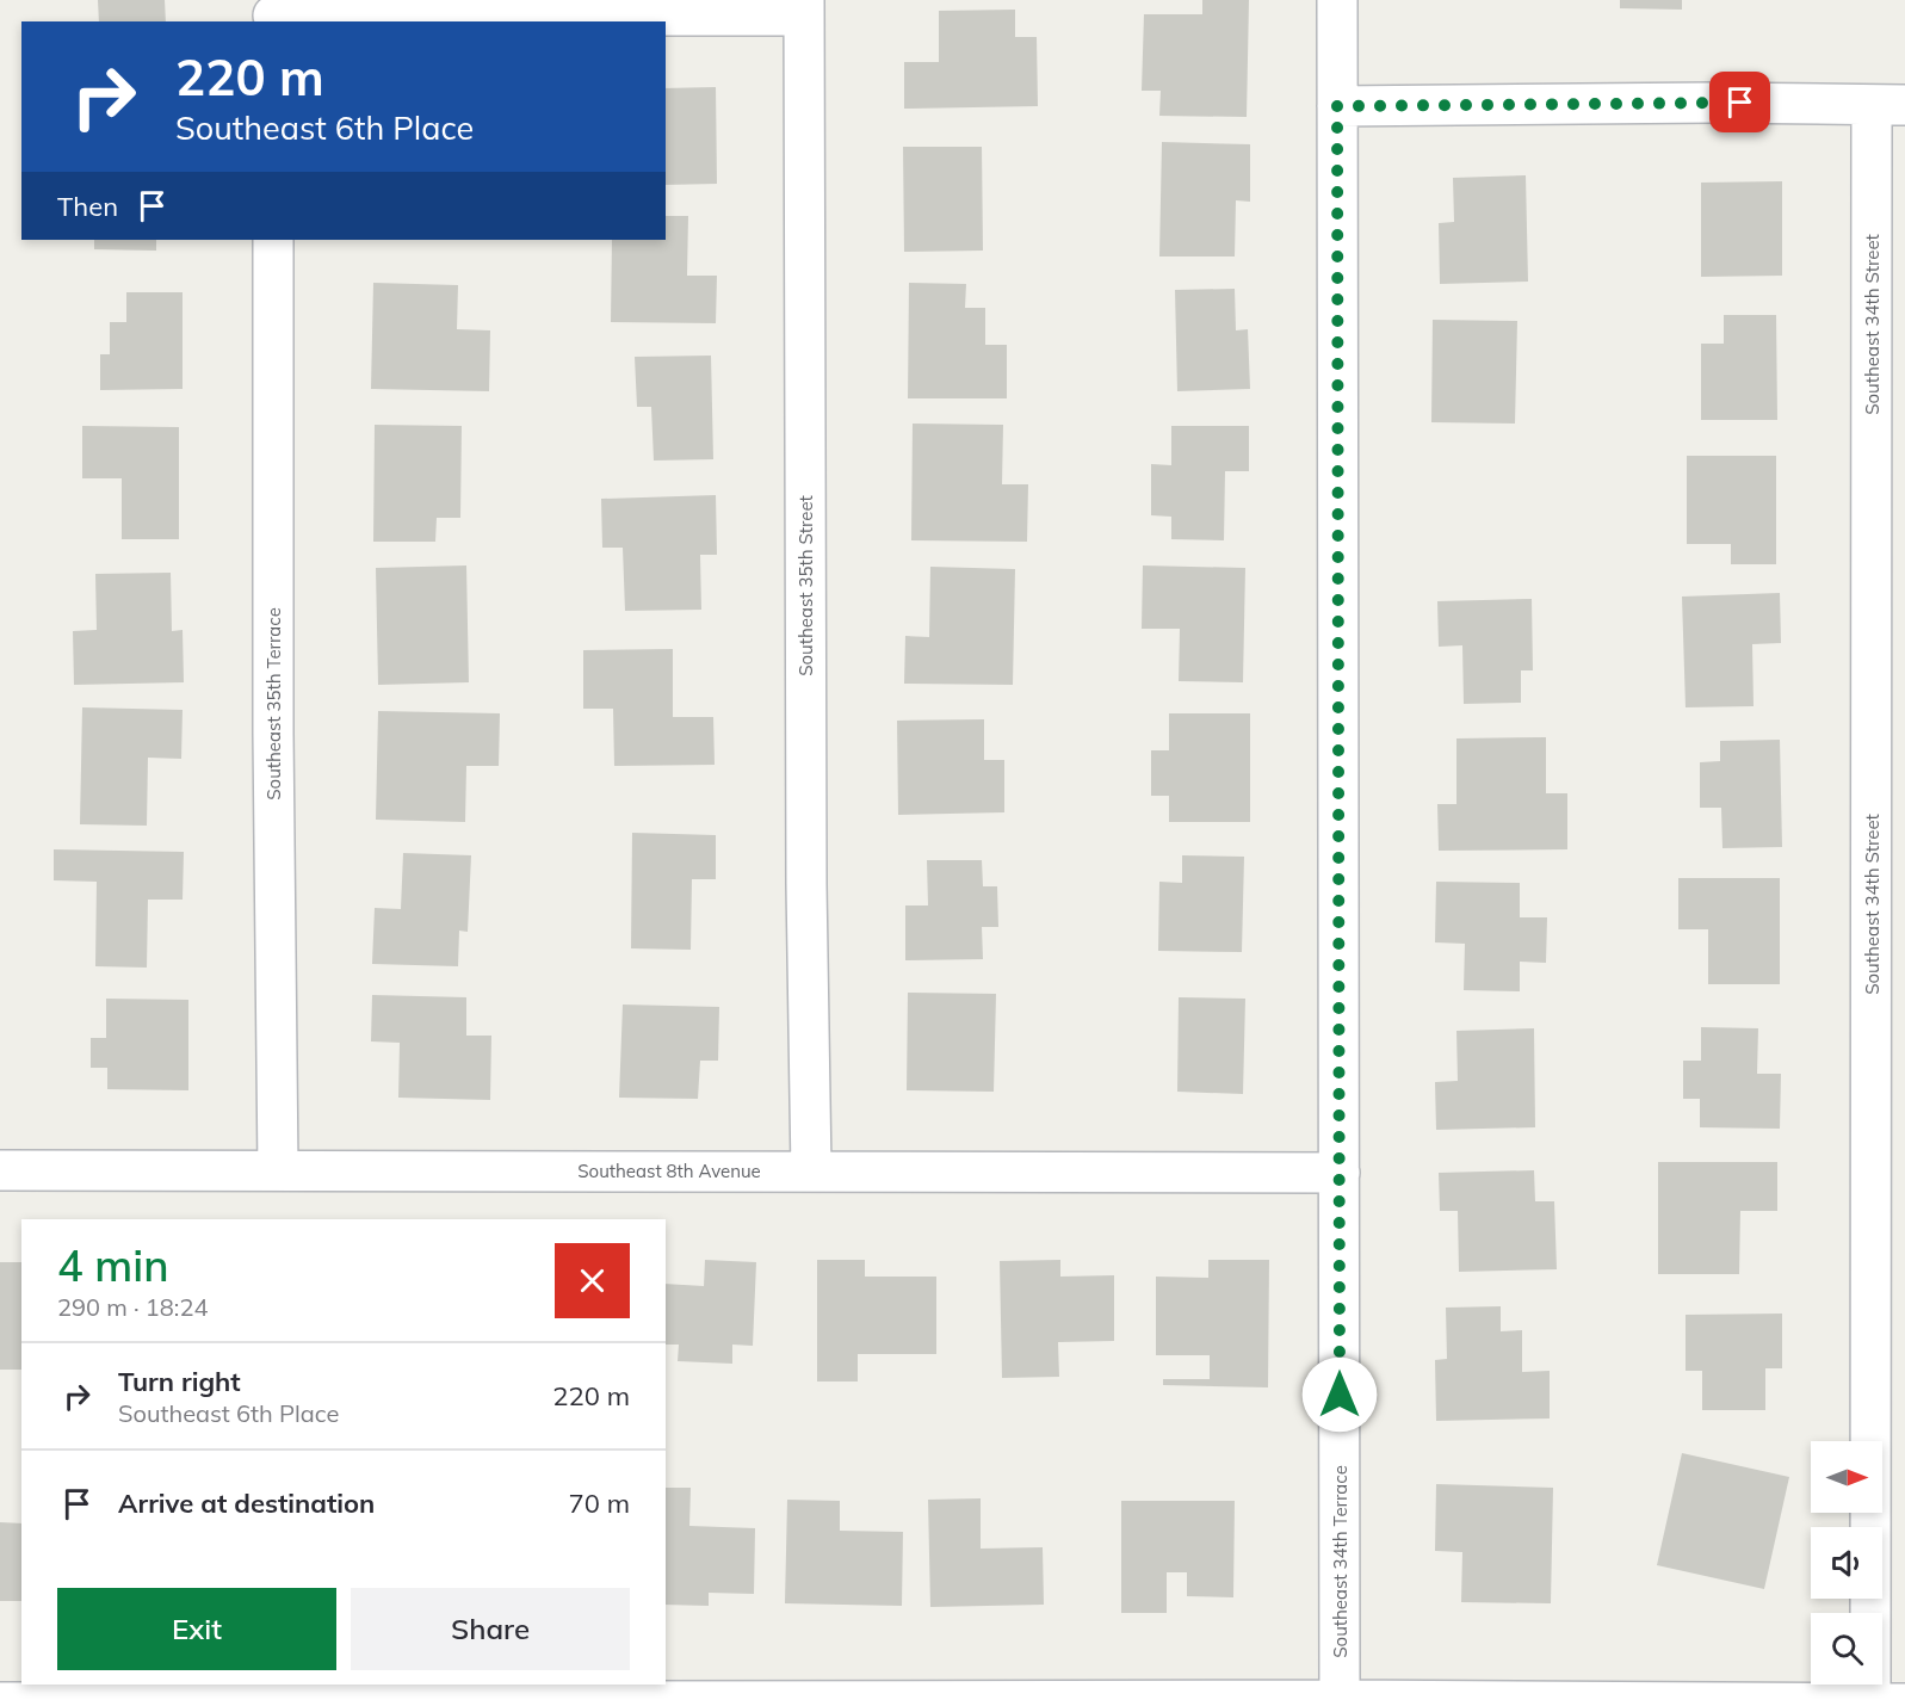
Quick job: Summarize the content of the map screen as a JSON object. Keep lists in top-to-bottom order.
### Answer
{
  "streets": {
    "street": [
      "Southeast 34th Street",
      "Southeast 35th Street",
      "Southeast 35th Terrace",
      "Southeast 8th Avenue",
      "Southeast 34th Terrace"
    ]
  },
  "crossings": [
    ["Southeast 35th Street", "Southeast 8th Avenue"],
    ["Southeast 35th Terrace", "Southeast 8th Avenue"],
    ["Southeast 8th Avenue", "Southeast 34th Terrace"]
  ],
  "north": "right",
  "page": {
    "turn": ["220 m", "Southeast 6th Place"],
    "then": "Then",
    "heading": ["4 min", "290 m · 18:24"],
    "list": [
      {
        "name": "Turn right",
        "note": "Southeast 6th Place",
        "value": "220 m"
      },
      {
        "name": "Arrive at destination",
        "value": "70 m"
      }
    ],
    "buttons": ["Exit", "Share"]
  }
}
